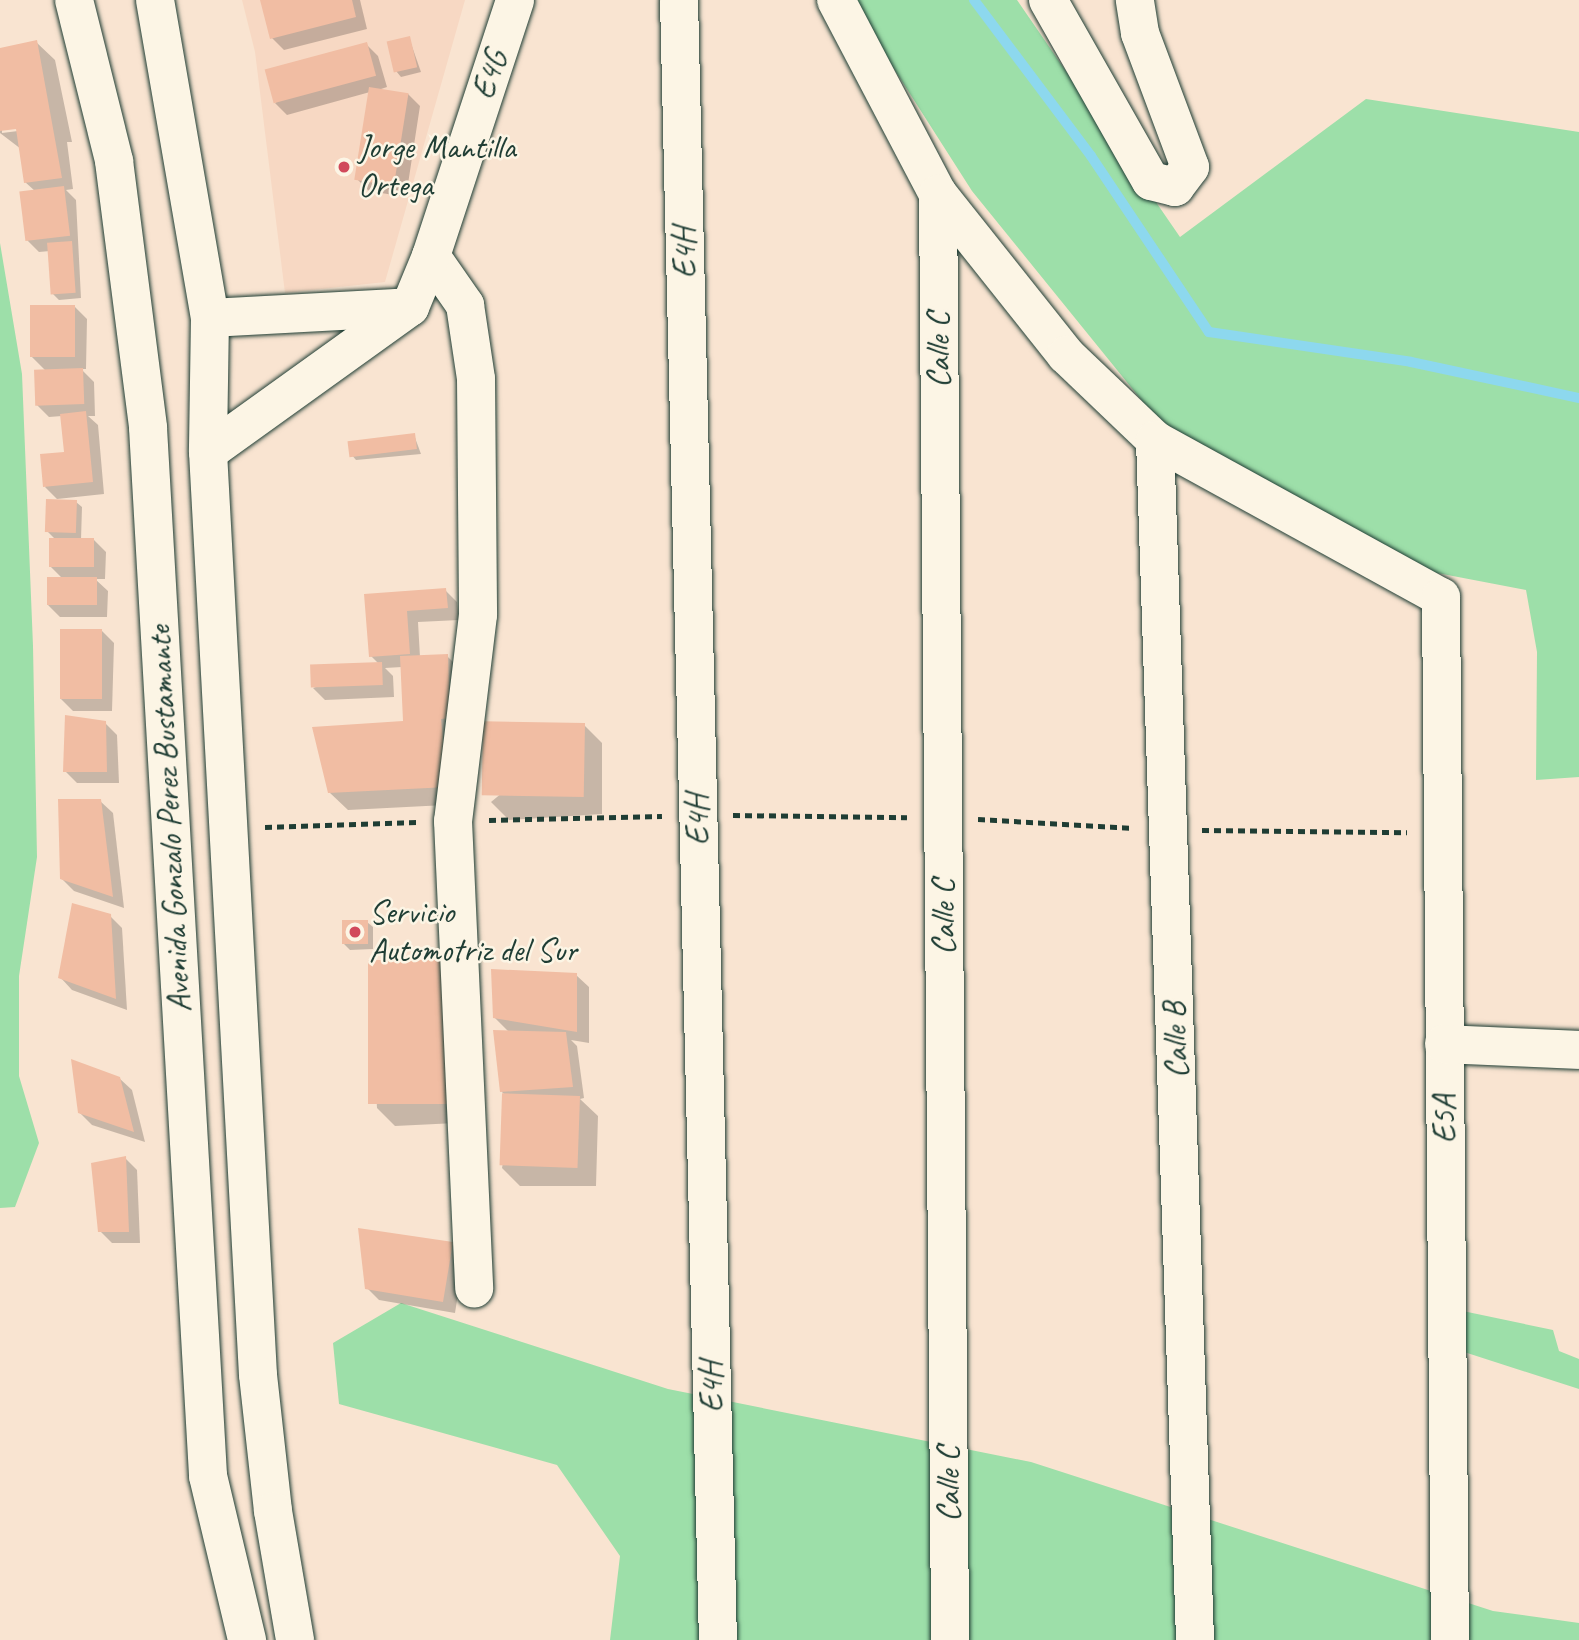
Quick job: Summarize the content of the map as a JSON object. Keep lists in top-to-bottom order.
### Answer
{
  "streets": {
    "street": [
      "E4G",
      "E4H",
      "Calle C",
      "Avenida Gonzalo Perez Bustamante",
      "Calle B",
      "E5A"
    ]
  },
  "crossings": [
    ["Calle B", "E5A"]
  ],
  "places": ["Jorge Mantilla Ortega", "Servicio Automotriz del Sur"]
}
